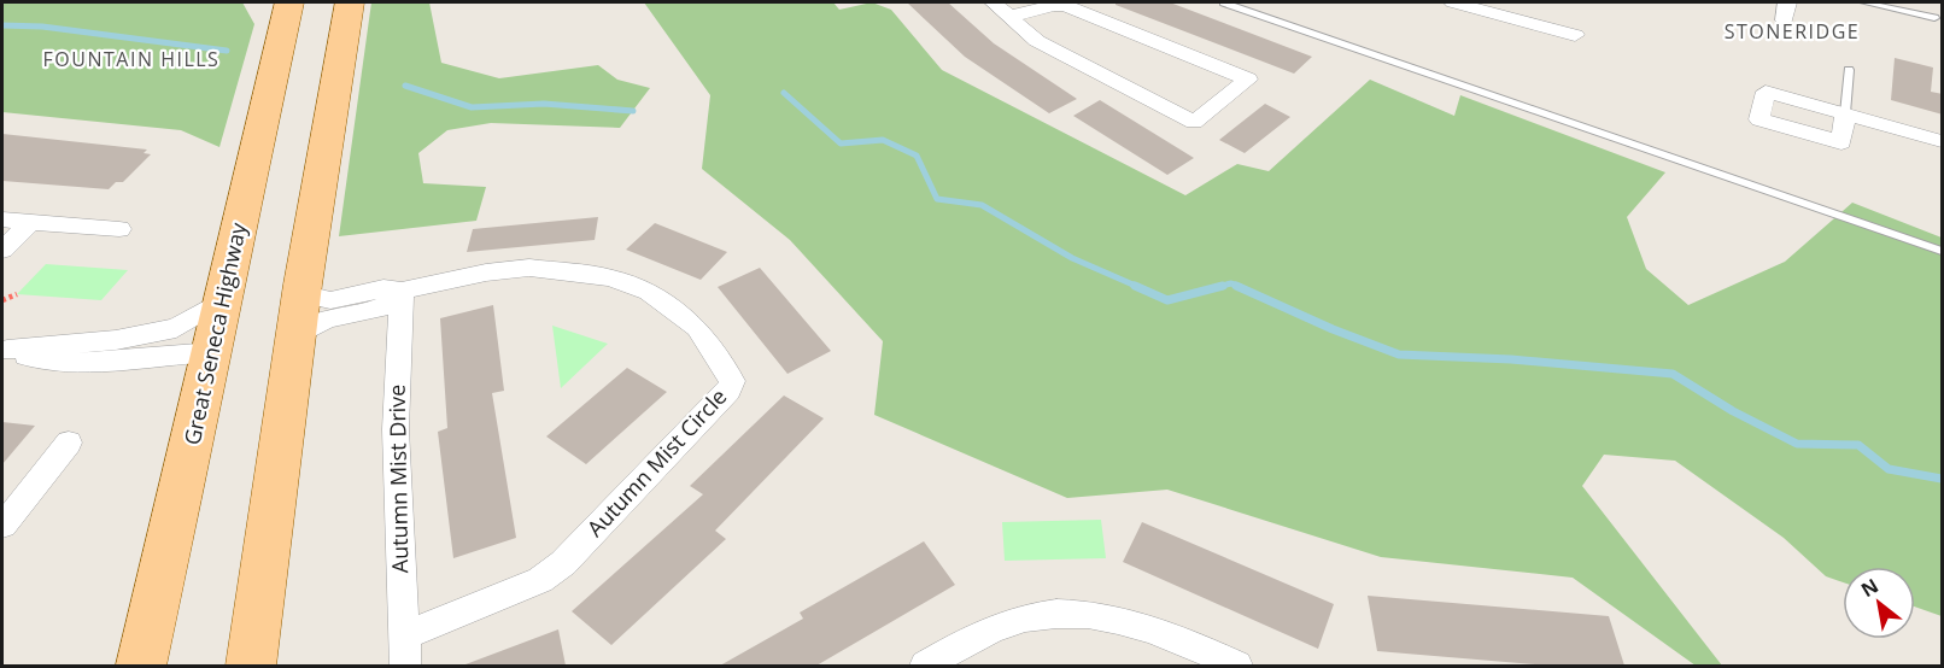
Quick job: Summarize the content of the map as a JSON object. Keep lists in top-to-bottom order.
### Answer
{
  "streets": {
    "main road": ["Great Seneca Highway"],
    "street": ["Autumn Mist Circle", "Autumn Mist Drive"]
  },
  "crossings": [
    ["Autumn Mist Circle", "Autumn Mist Drive"]
  ],
  "districts": ["STONERIDGE", "FOUNTAIN HILLS"],
  "north": "top left"
}
